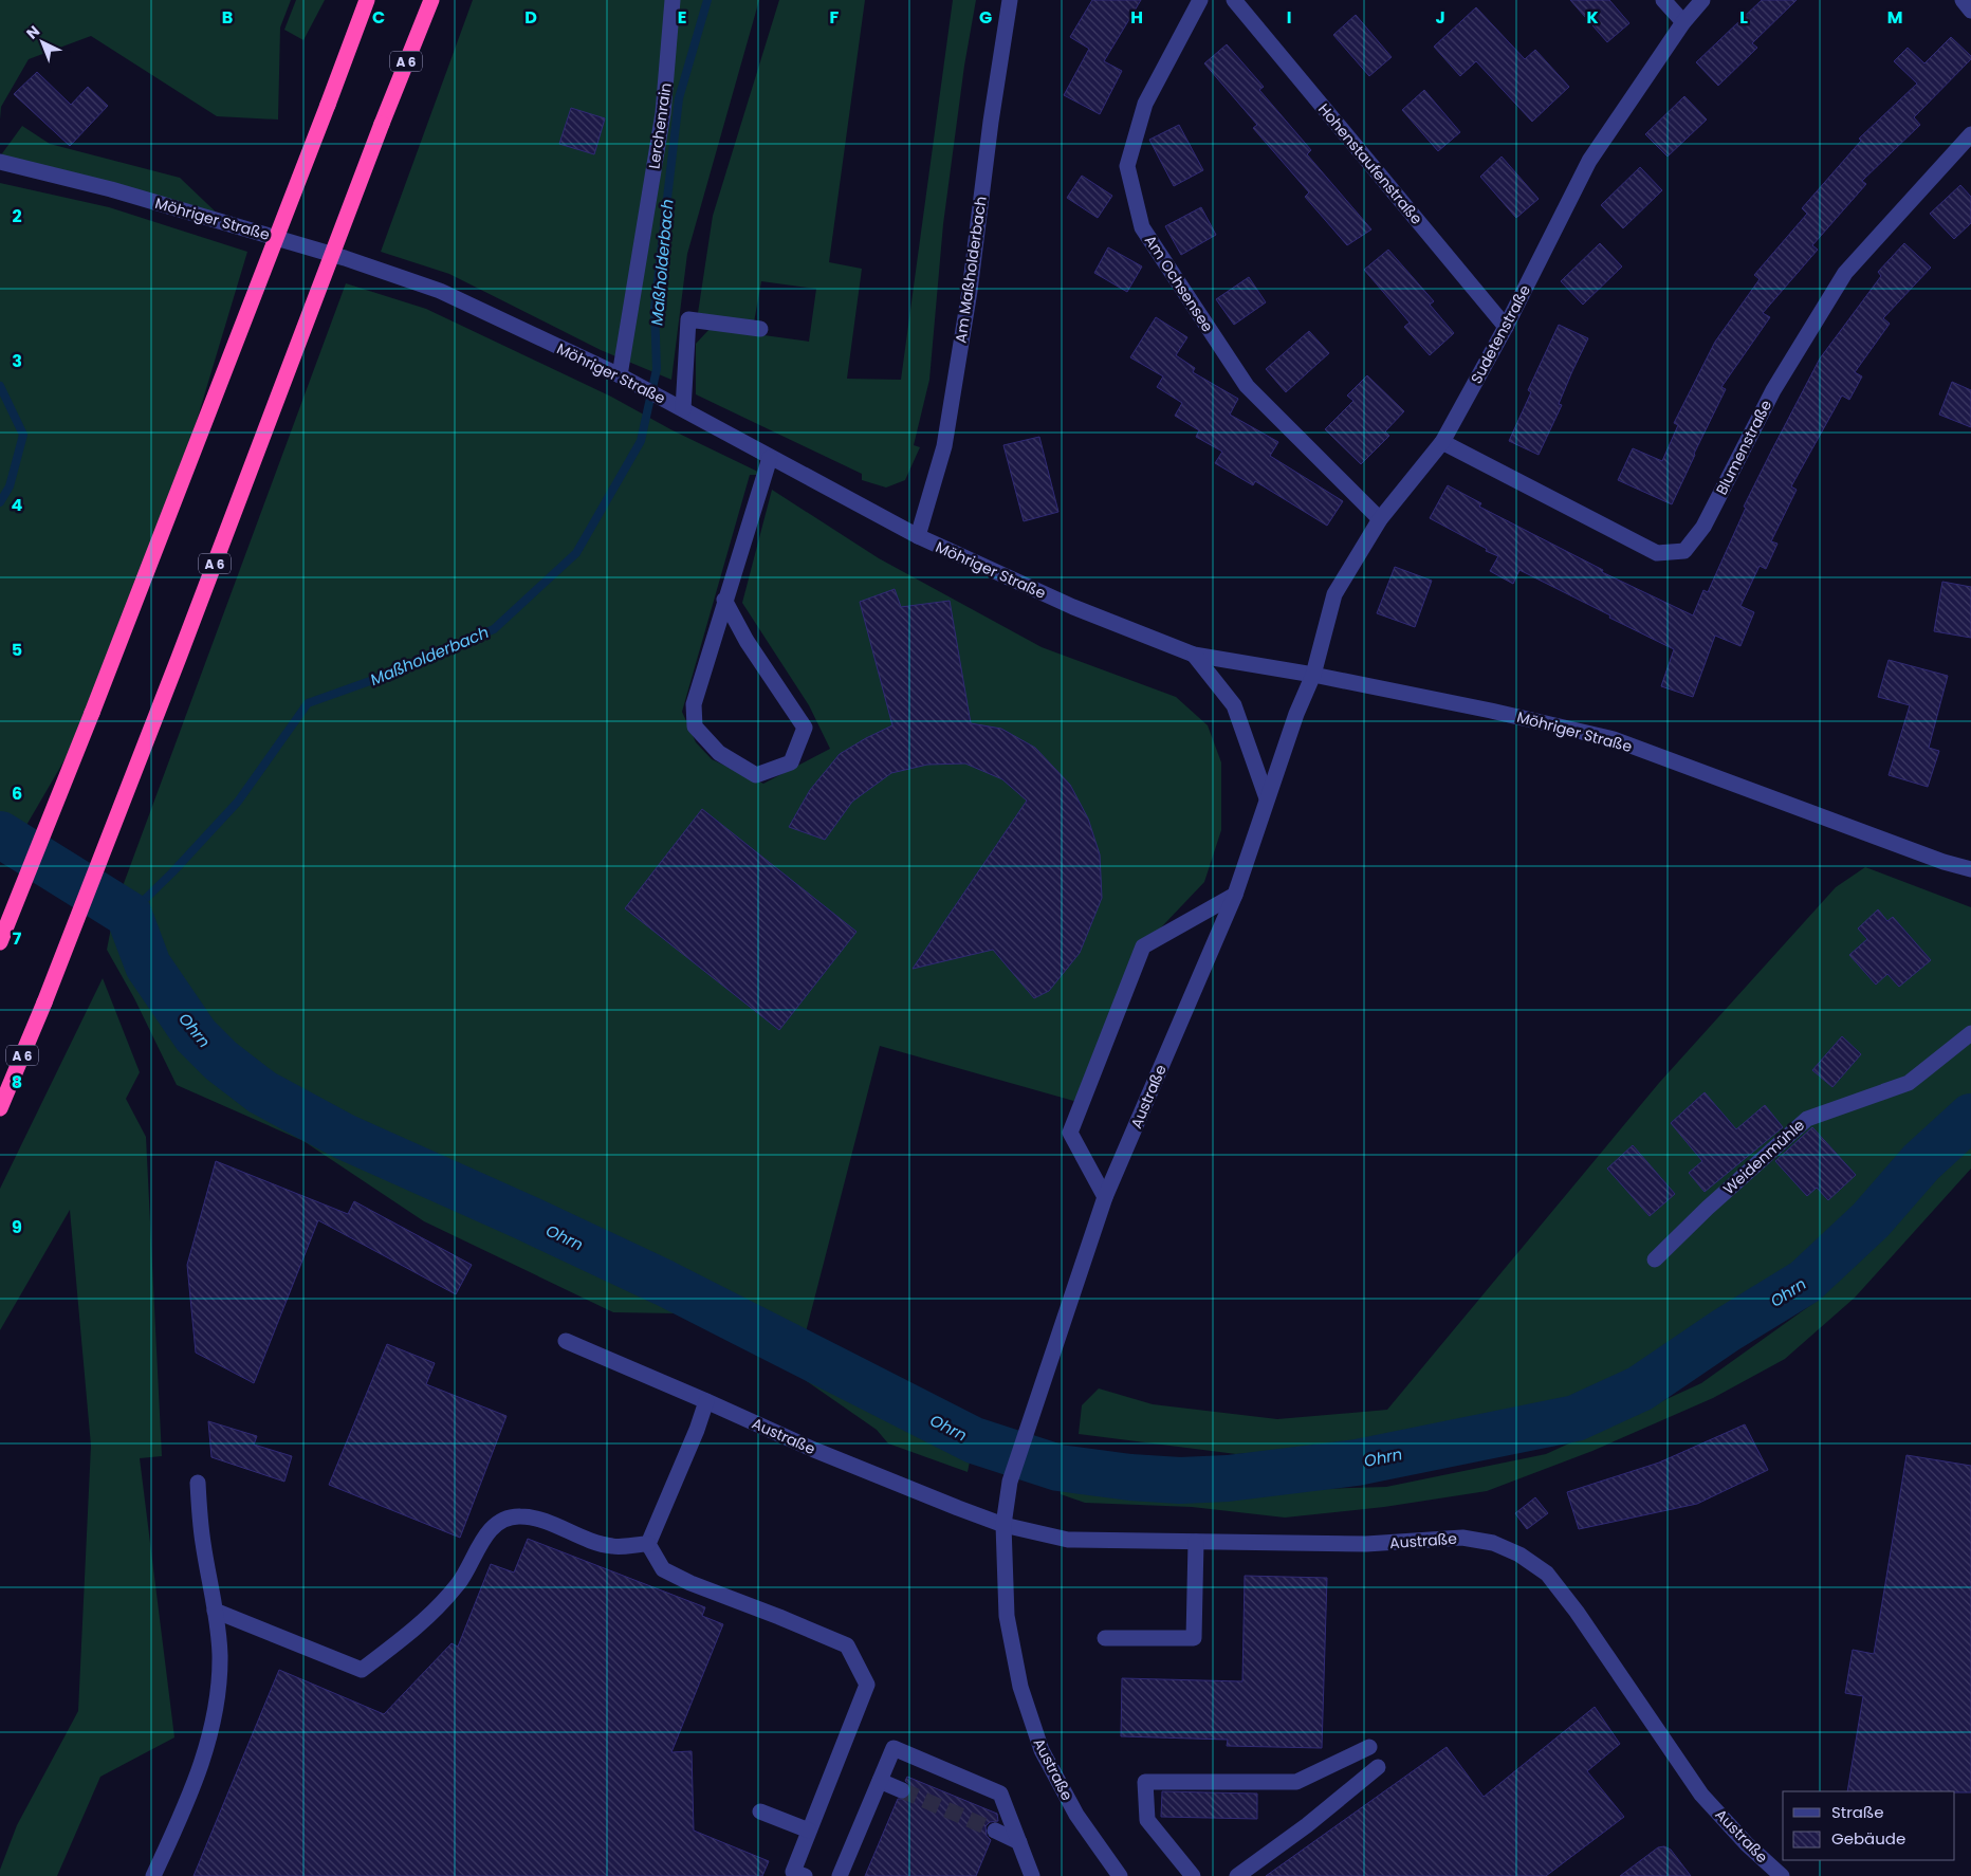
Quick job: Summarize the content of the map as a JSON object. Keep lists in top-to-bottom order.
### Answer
{
  "streets": {
    "highway": ["A 6"],
    "street": [
      "Lerchenrain",
      "Hohenstaufenstraße",
      "Möhriger Straße",
      "Am Maßholderbach",
      "Am Ochsensee",
      "Sudetenstraße",
      "Blumenstraße",
      "Austraße",
      "Weidenmühle"
    ]
  },
  "crossings": [
    ["Lerchenrain", "Möhriger Straße"],
    ["Hohenstaufenstraße", "Sudetenstraße"],
    ["Möhriger Straße", "Am Maßholderbach"],
    ["Möhriger Straße", "Sudetenstraße"],
    ["Möhriger Straße", "Austraße"],
    ["Am Ochsensee", "Sudetenstraße"],
    ["Sudetenstraße", "Blumenstraße"],
    ["Sudetenstraße", "Austraße"]
  ],
  "water": ["Maßholderbach", "Ohrn"],
  "legend": ["Straße", "Gebäude"],
  "north": "top left",
  "grid": {
    "columns": [
      "B",
      "C",
      "D",
      "E",
      "F",
      "G",
      "H",
      "I",
      "J",
      "K",
      "L",
      "M"
    ],
    "rows": [
      "2",
      "3",
      "4",
      "5",
      "6",
      "7",
      "8",
      "9"
    ]
  }
}
